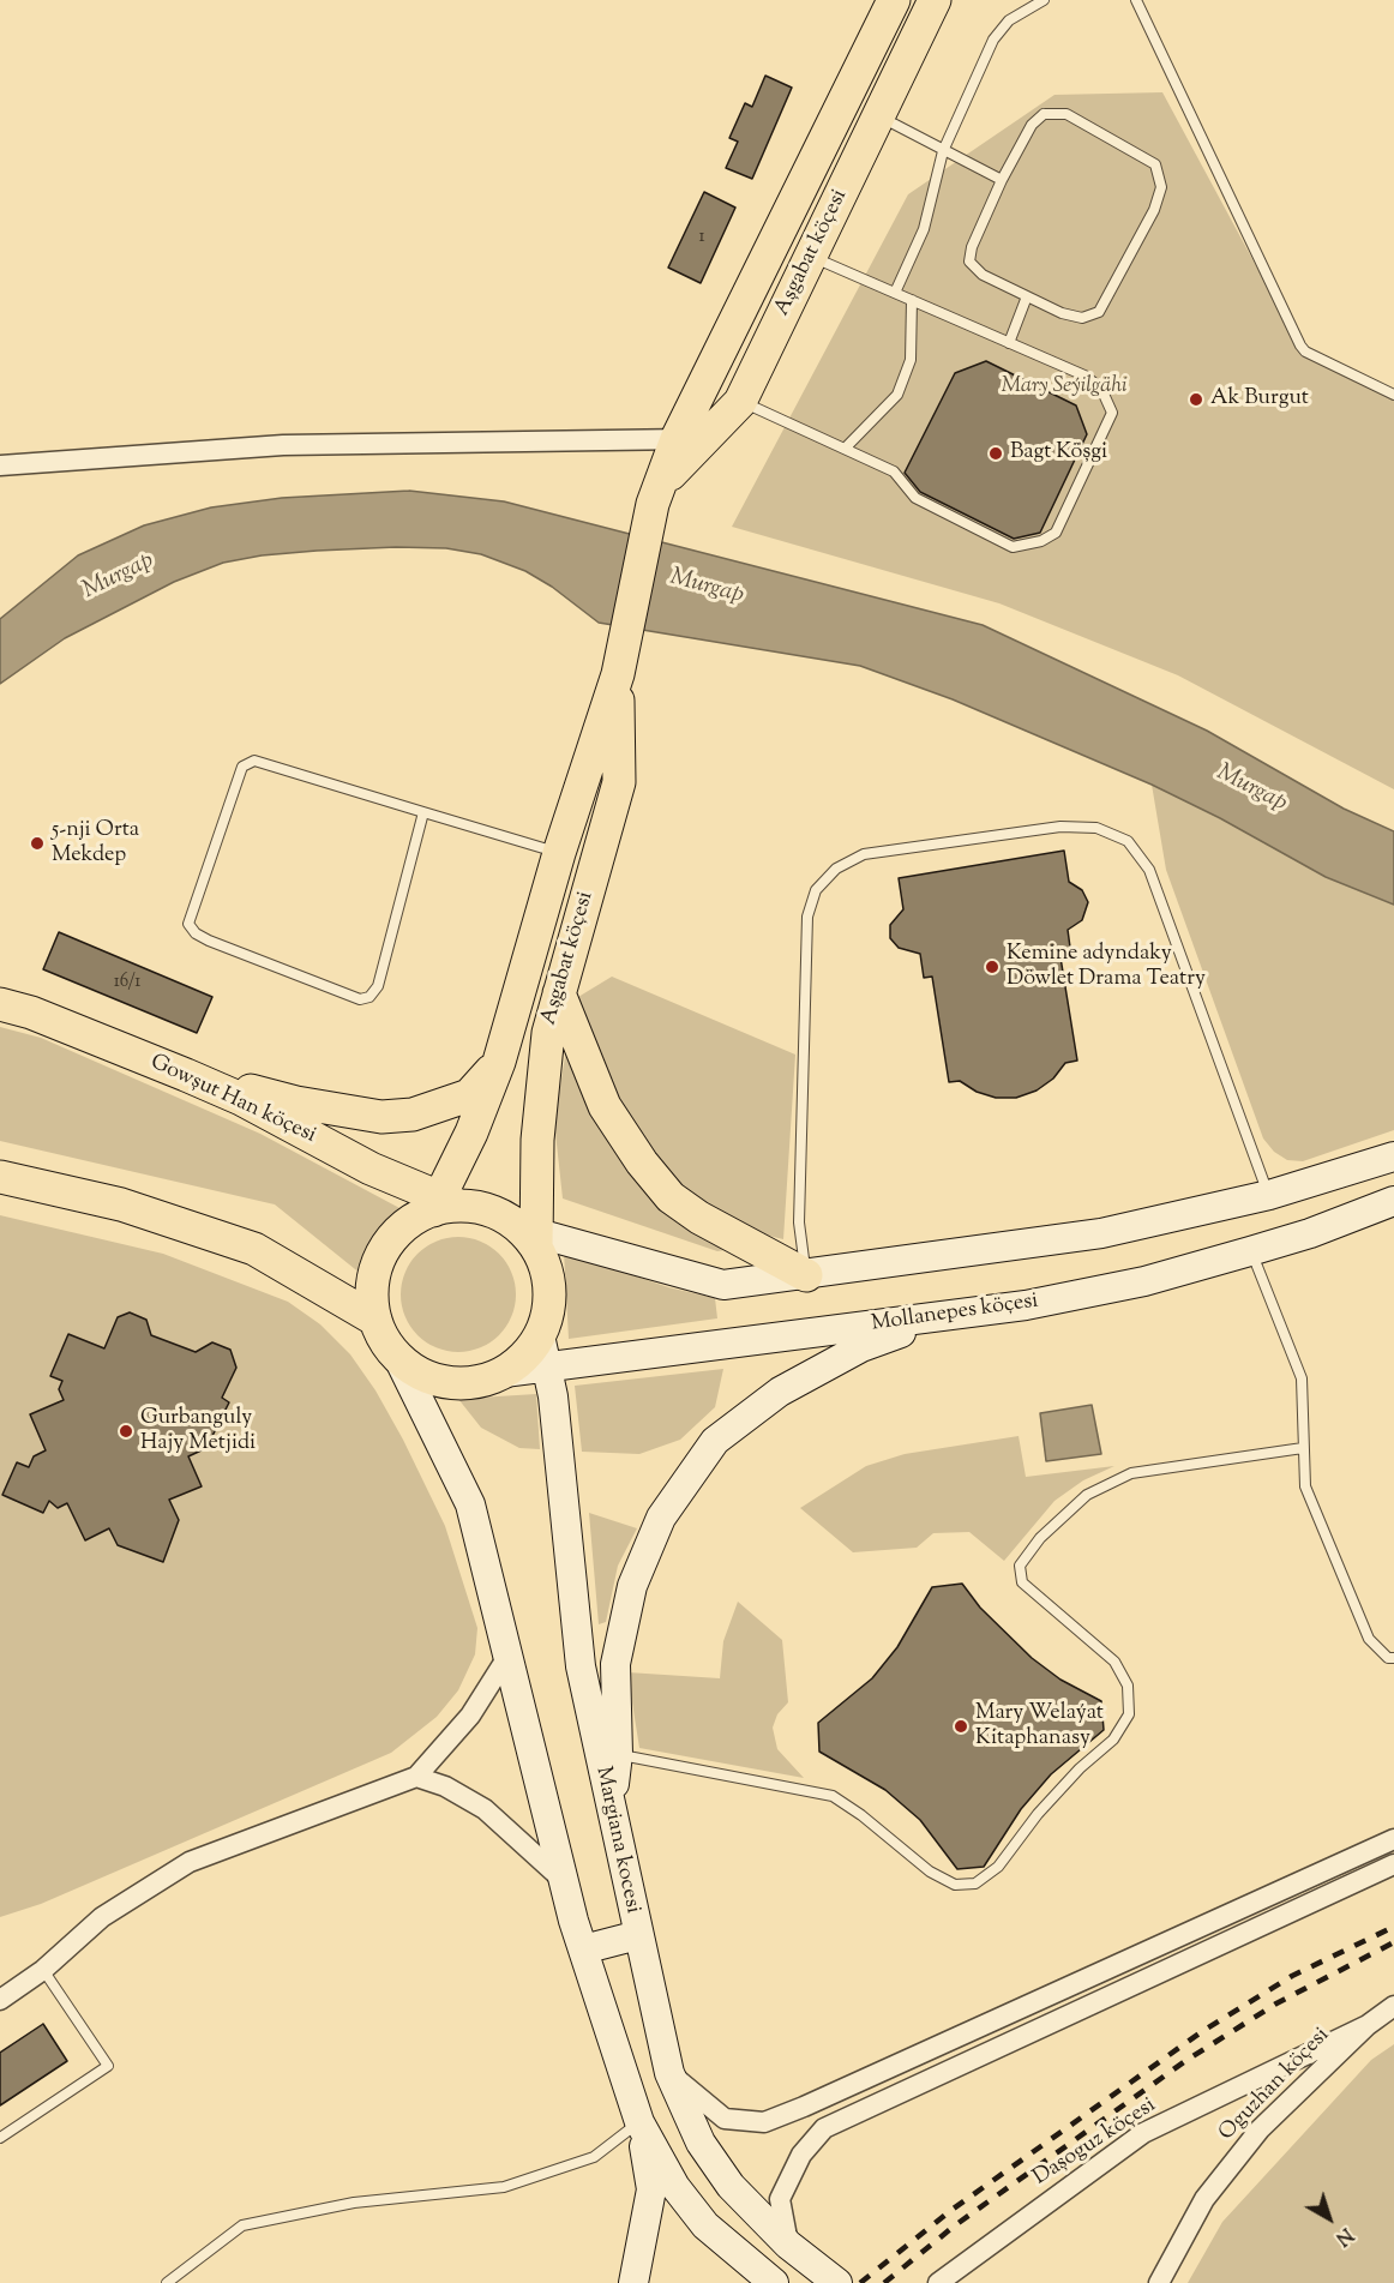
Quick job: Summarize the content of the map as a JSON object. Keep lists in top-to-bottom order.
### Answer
{
  "streets": {
    "main road": [
      "Aşgabat köçesi",
      "Gowşut Han köçesi",
      "Mollanepes köçesi",
      "Margiana kocesi"
    ],
    "street": ["Oguzhan köçesi", "Daşoguz köçesi"]
  },
  "crossings": [
    ["Aşgabat köçesi", "Gowşut Han köçesi"],
    ["Aşgabat köçesi", "Mollanepes köçesi"],
    ["Aşgabat köçesi", "Margiana kocesi"],
    ["Gowşut Han köçesi", "Mollanepes köçesi"],
    ["Gowşut Han köçesi", "Margiana kocesi"],
    ["Mollanepes köçesi", "Margiana kocesi"],
    ["Oguzhan köçesi", "Daşoguz köçesi"]
  ],
  "water": ["Murgap"],
  "parks": ["Mary Seýilgähi"],
  "places": [
    "Ak Burgut",
    "Bagt Köşgi",
    "5-nji Orta Mekdep",
    "Kemine adyndaky Döwlet Drama Teatry",
    "Gurbanguly Hajy Metjidi",
    "Mary Welaýat Kitaphanasy"
  ],
  "house_numbers": ["1", "16/1"],
  "north": "bottom right"
}
